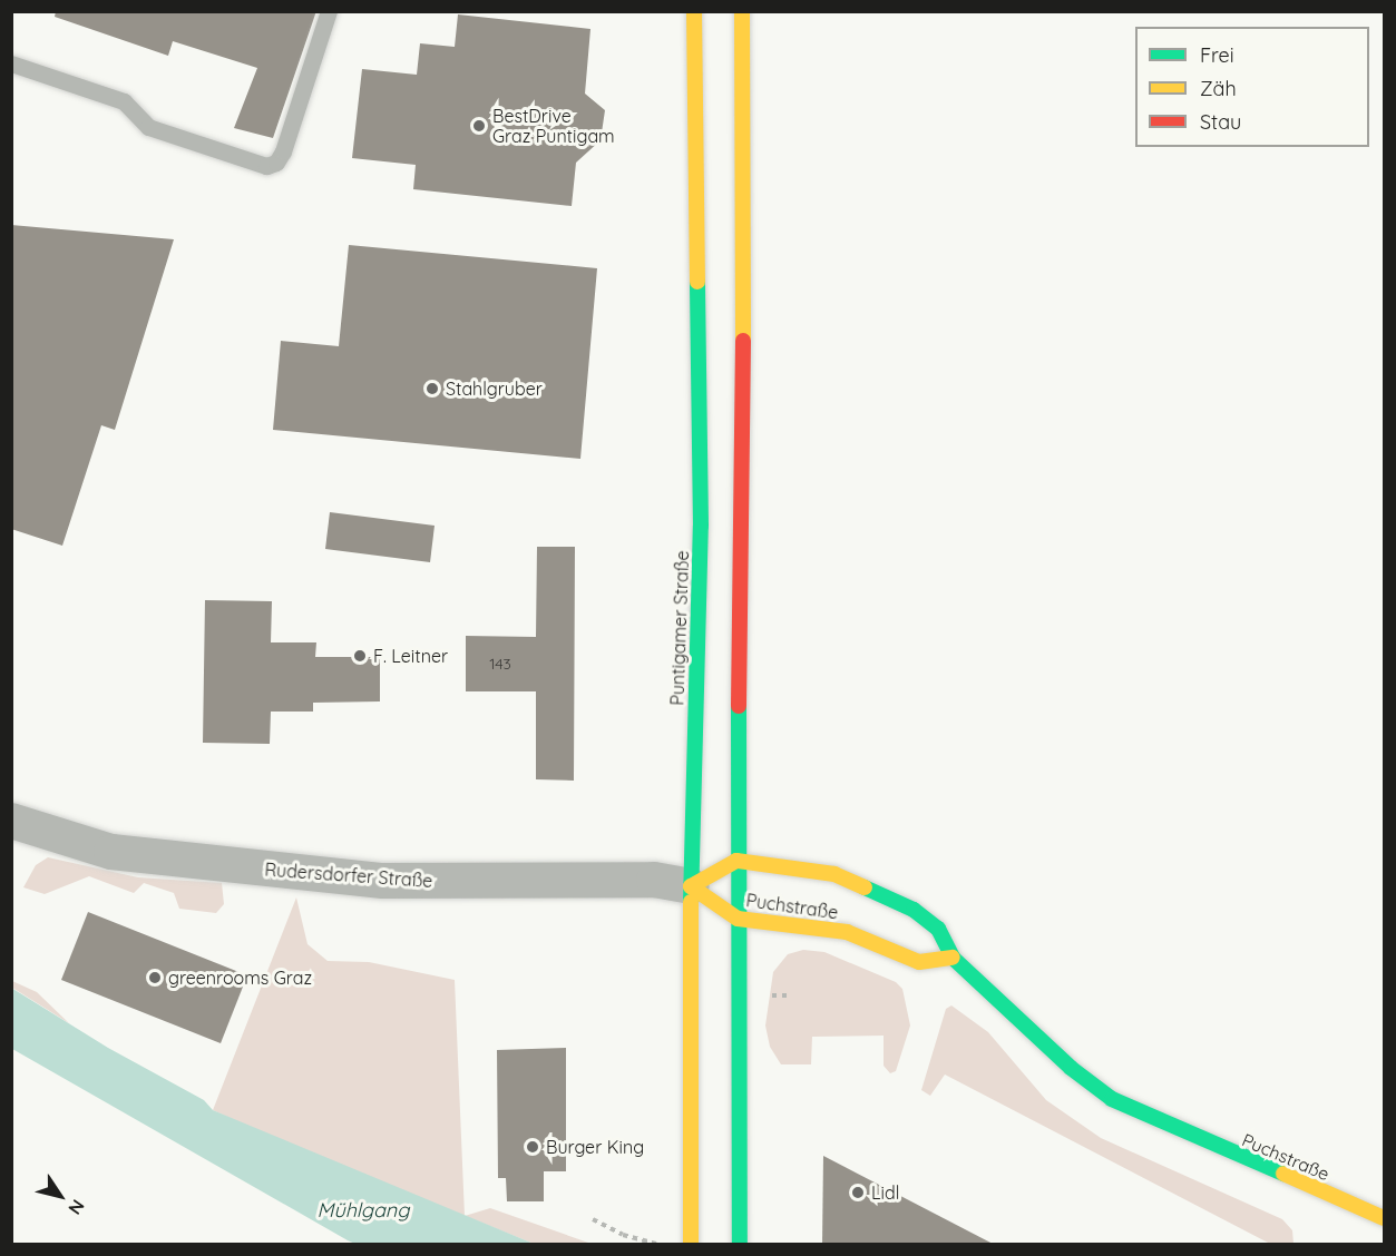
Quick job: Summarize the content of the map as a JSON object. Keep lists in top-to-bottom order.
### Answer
{
  "streets": {
    "main road": ["Puntigamer Straße", "Puchstraße"],
    "street": ["Rudersdorfer Straße"]
  },
  "crossings": [
    ["Puntigamer Straße", "Rudersdorfer Straße"],
    ["Puntigamer Straße", "Puchstraße"],
    ["Rudersdorfer Straße", "Puchstraße"]
  ],
  "water": ["Mühlgang"],
  "places": [
    "BestDrive Graz Puntigam",
    "Stahlgruber",
    "F. Leitner",
    "greenrooms Graz",
    "Burger King",
    "Lidl"
  ],
  "house_numbers": ["143"],
  "legend": ["Frei", "Zäh", "Stau"],
  "north": "bottom right"
}
